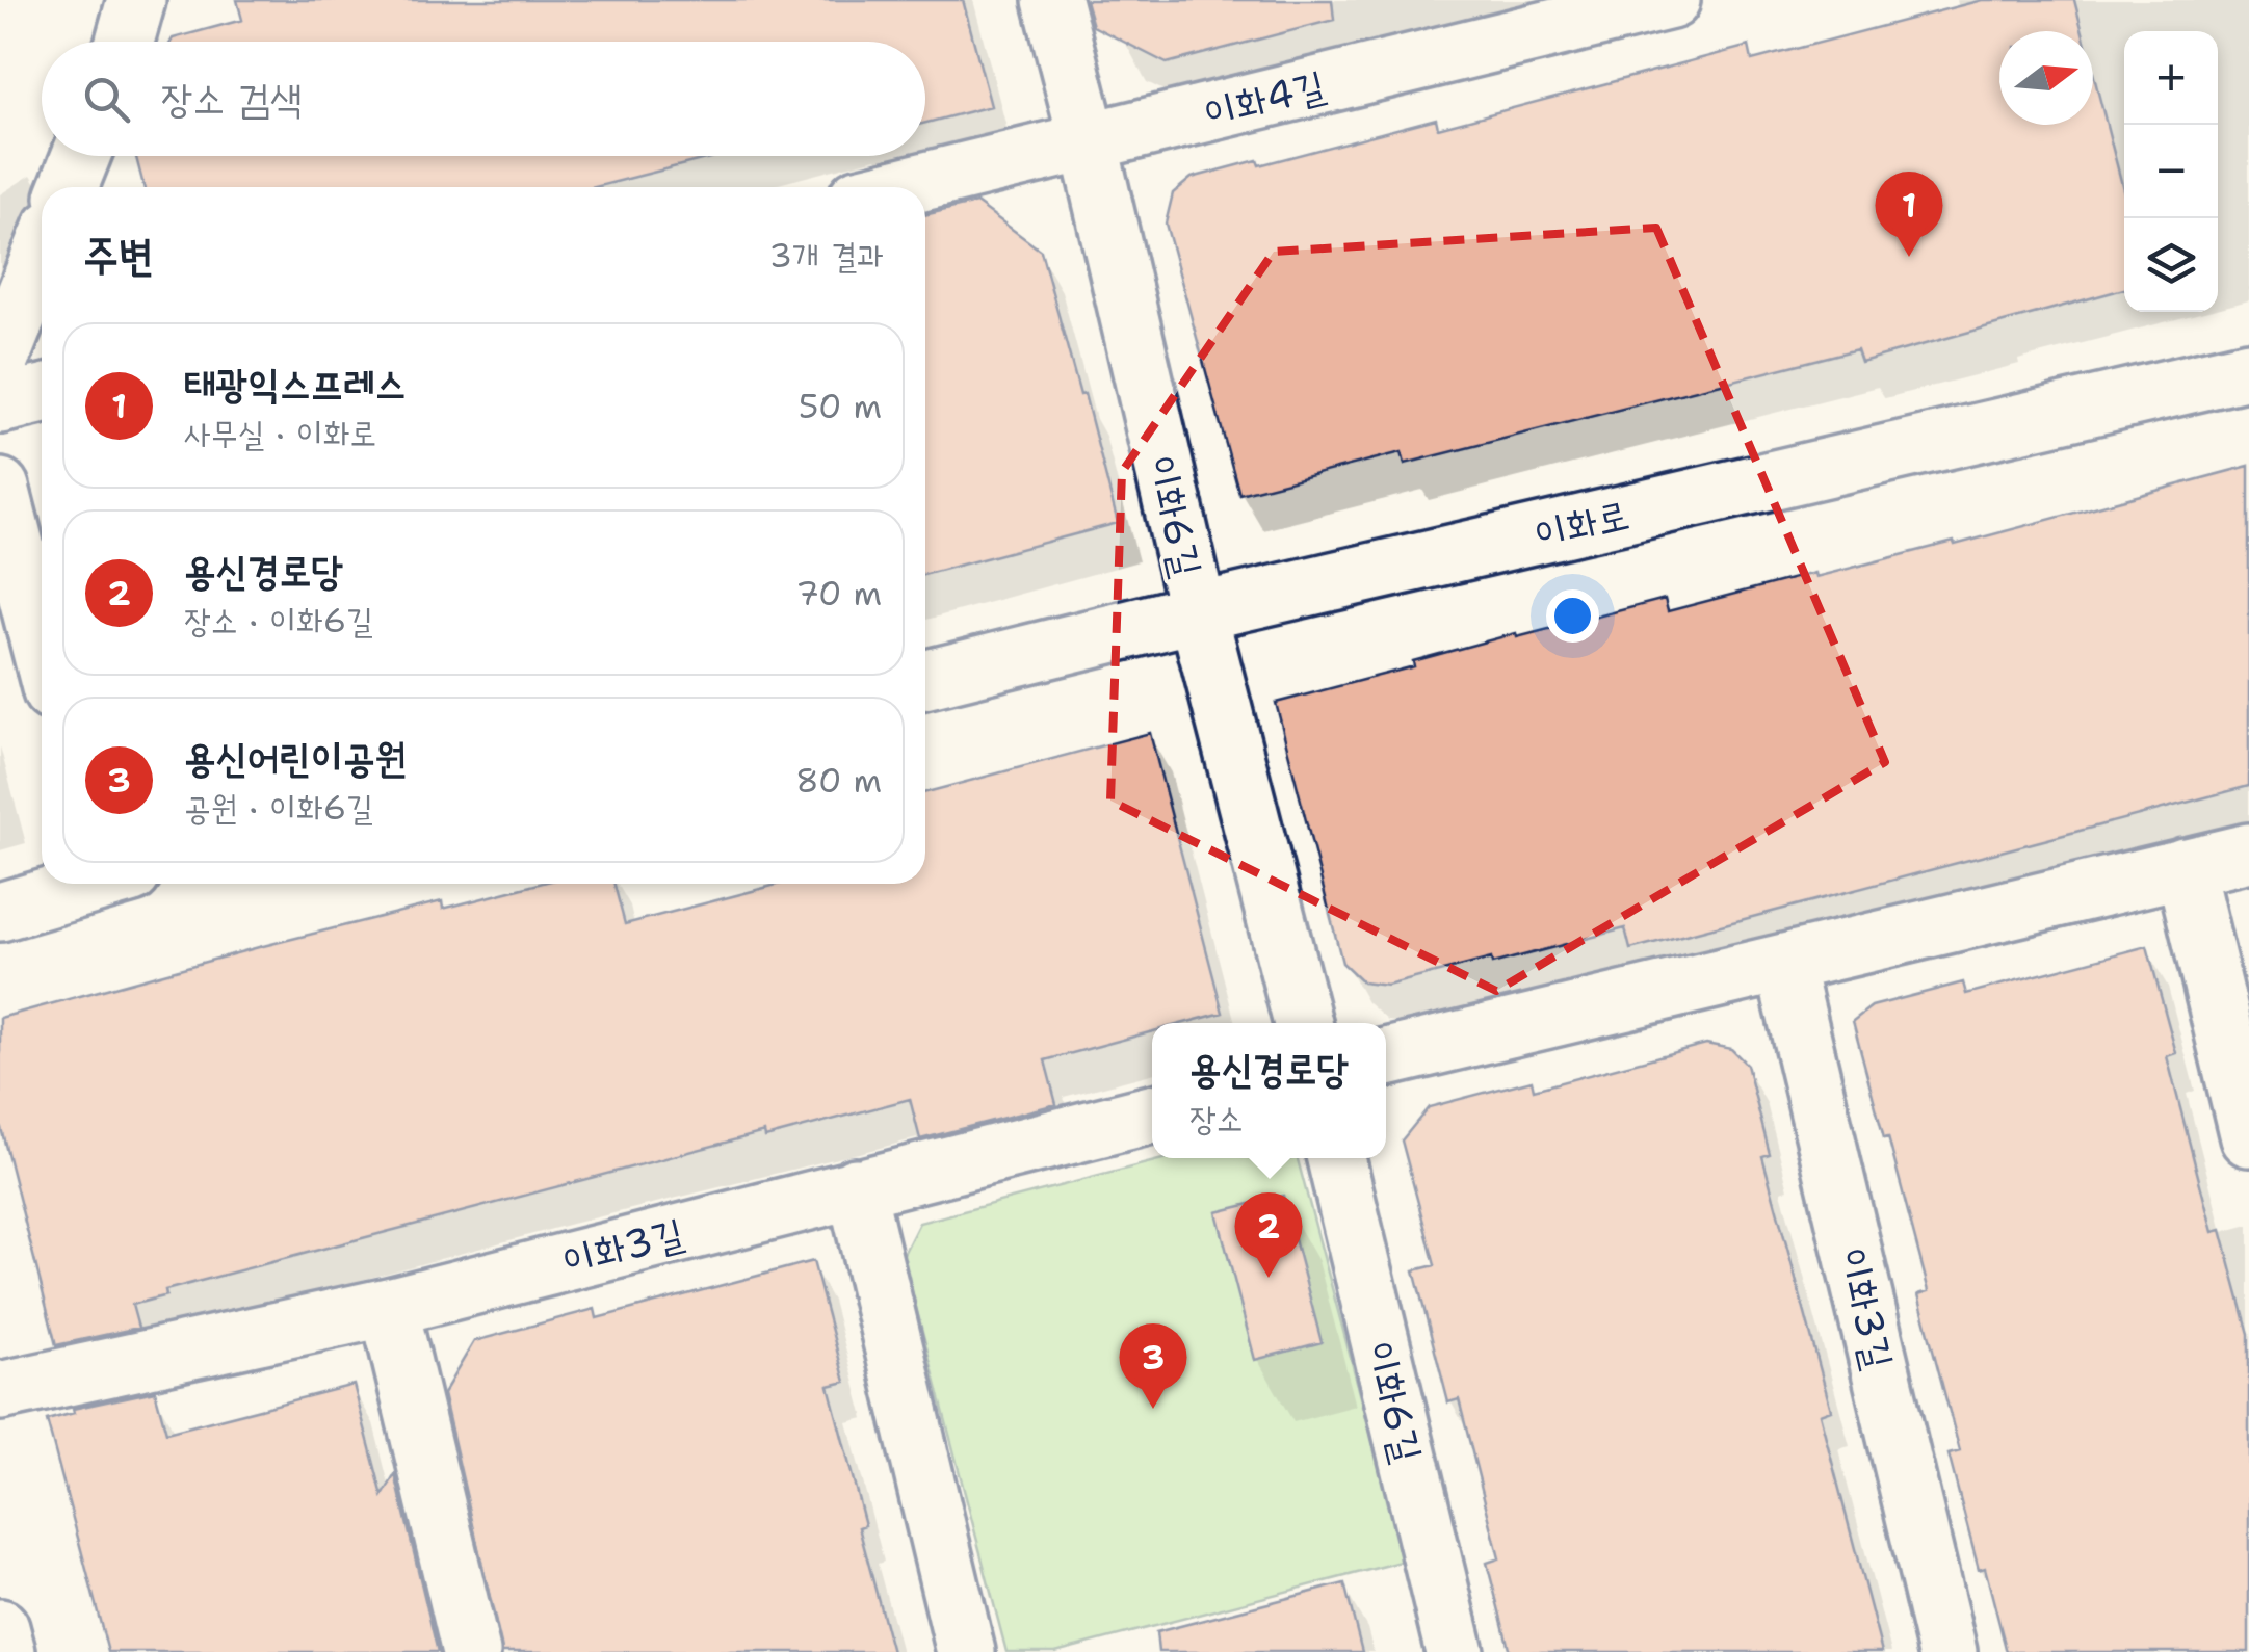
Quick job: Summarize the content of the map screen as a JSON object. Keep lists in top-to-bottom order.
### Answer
{
  "streets": {
    "street": [
      "이화4길",
      "이화6길",
      "이화로",
      "이화3길"
    ]
  },
  "crossings": [
    ["이화4길", "이화6길"],
    ["이화6길", "이화로"]
  ],
  "north": "right",
  "page": {
    "map_buttons": ["+", "−"],
    "search": "장소 검색",
    "pins": ["1", "2", "3"],
    "heading": ["주변", "3개 결과"],
    "list": [
      {
        "mark": "1",
        "name": "태광익스프레스",
        "note": "사무실 · 이화로",
        "value": "50 m"
      },
      {
        "mark": "2",
        "name": "용신경로당",
        "note": "장소 · 이화6길",
        "value": "70 m"
      },
      {
        "mark": "3",
        "name": "용신어린이공원",
        "note": "공원 · 이화6길",
        "value": "80 m"
      }
    ],
    "popup": ["용신경로당", "장소"]
  }
}
